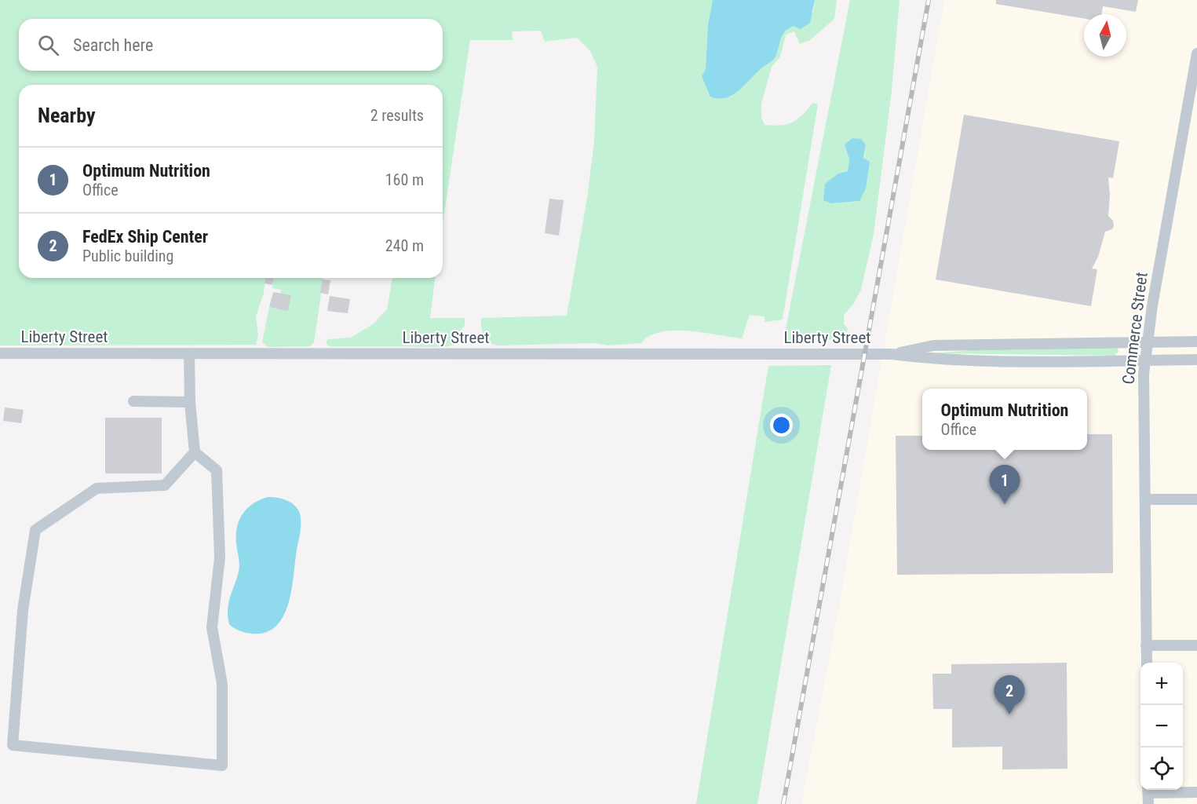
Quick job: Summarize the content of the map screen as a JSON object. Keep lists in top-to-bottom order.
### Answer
{
  "streets": {
    "street": ["Commerce Street", "Liberty Street"]
  },
  "crossings": [
    ["Commerce Street", "Liberty Street"]
  ],
  "north": "top",
  "page": {
    "search": "Search here",
    "heading": ["Nearby", "2 results"],
    "list": [
      {
        "mark": "1",
        "name": "Optimum Nutrition",
        "note": "Office",
        "value": "160 m"
      },
      {
        "mark": "2",
        "name": "FedEx Ship Center",
        "note": "Public building",
        "value": "240 m"
      }
    ],
    "popup": ["Optimum Nutrition", "Office"],
    "pins": ["1", "2"],
    "map_buttons": ["+", "−"]
  }
}
